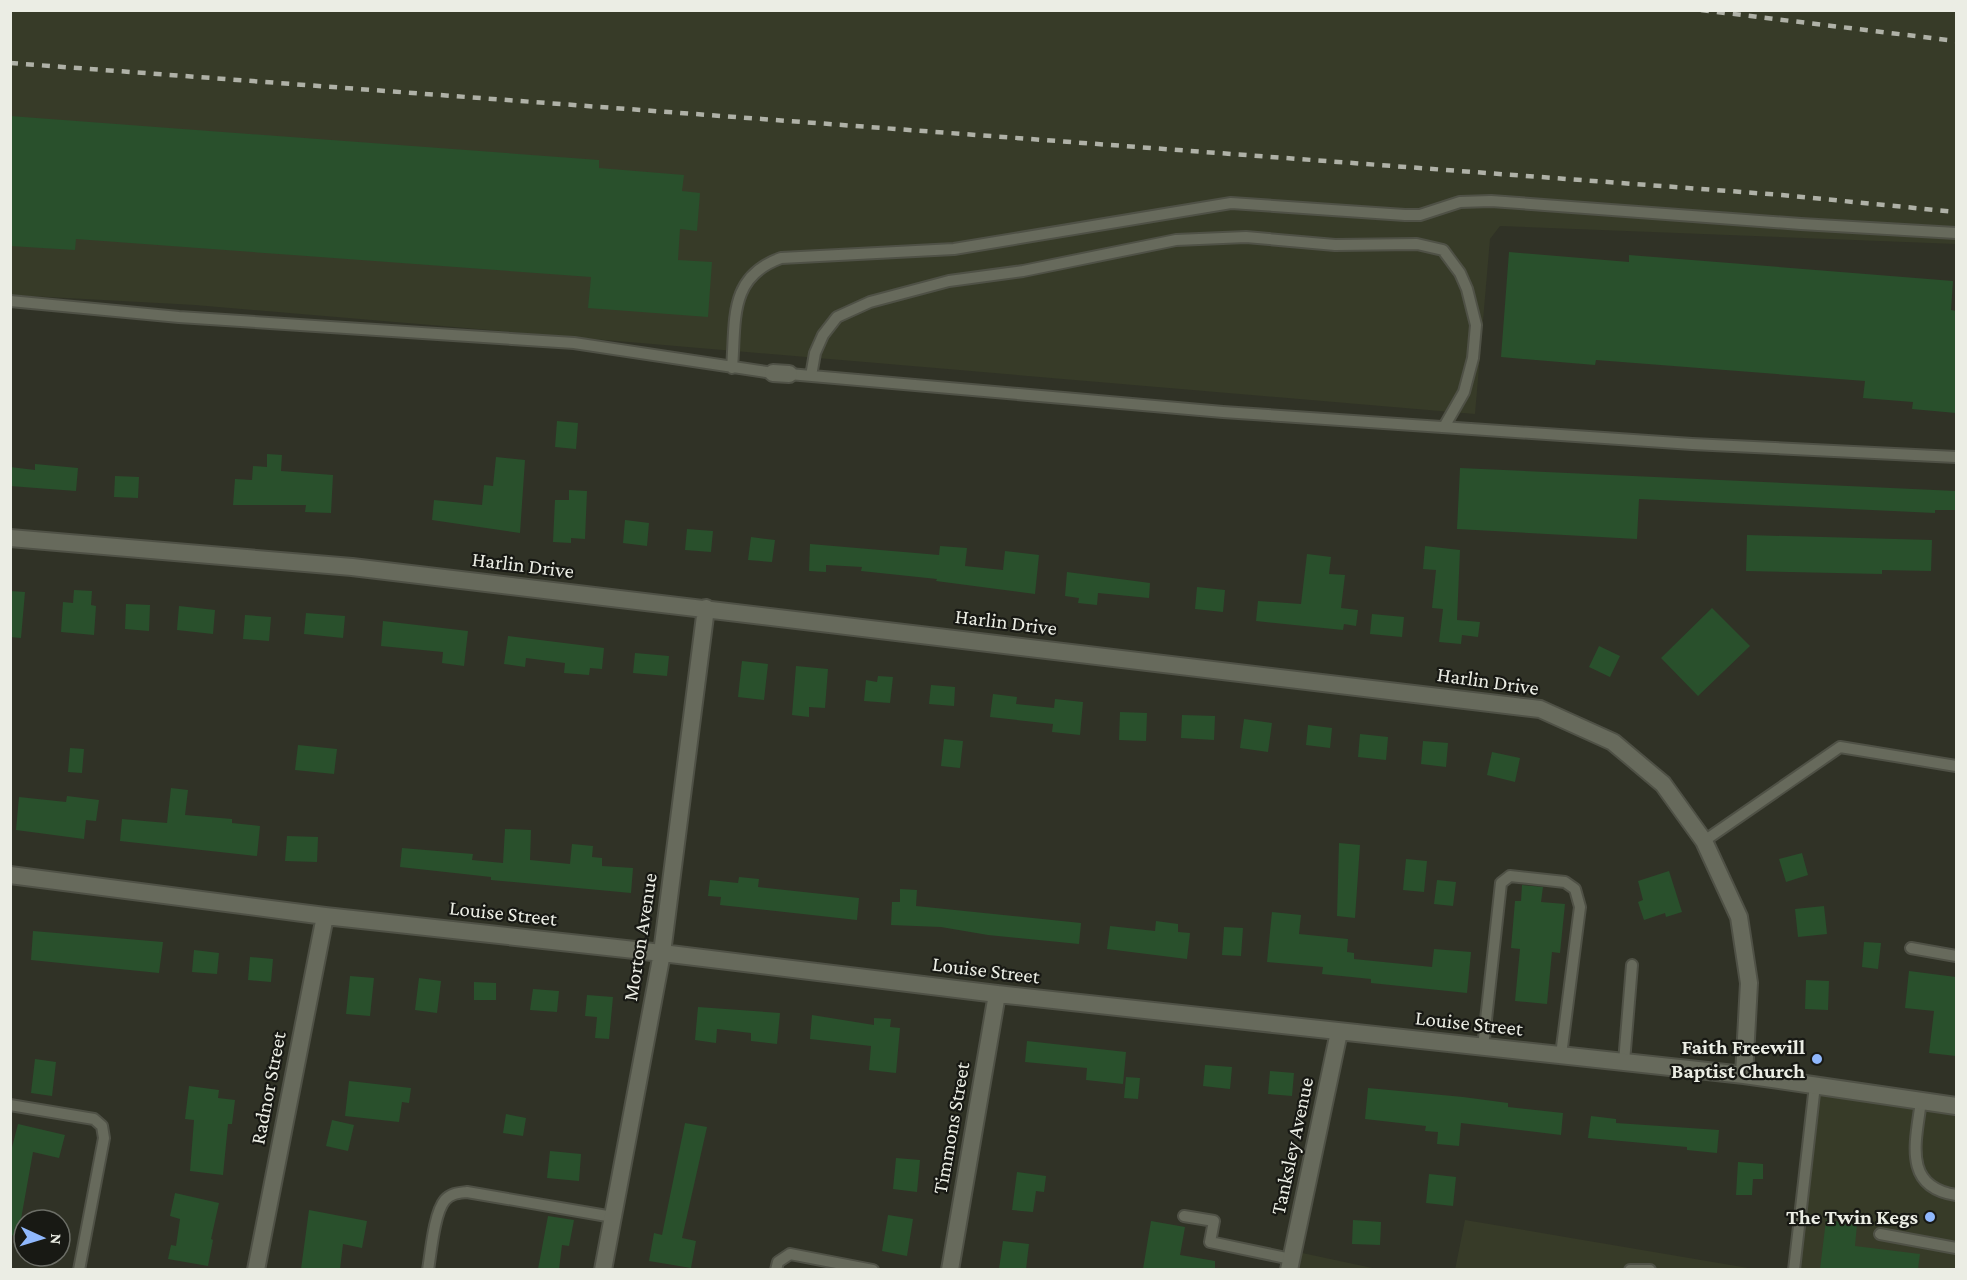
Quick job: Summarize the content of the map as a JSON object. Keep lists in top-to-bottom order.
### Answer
{
  "streets": {
    "street": [
      "Harlin Drive",
      "Louise Street",
      "Morton Avenue",
      "Radnor Street",
      "Timmons Street",
      "Tanksley Avenue"
    ]
  },
  "crossings": [
    ["Harlin Drive", "Louise Street"],
    ["Harlin Drive", "Morton Avenue"],
    ["Louise Street", "Morton Avenue"],
    ["Louise Street", "Radnor Street"],
    ["Louise Street", "Timmons Street"],
    ["Louise Street", "Tanksley Avenue"]
  ],
  "places": ["Faith Freewill Baptist Church", "The Twin Kegs"],
  "north": "right"
}
